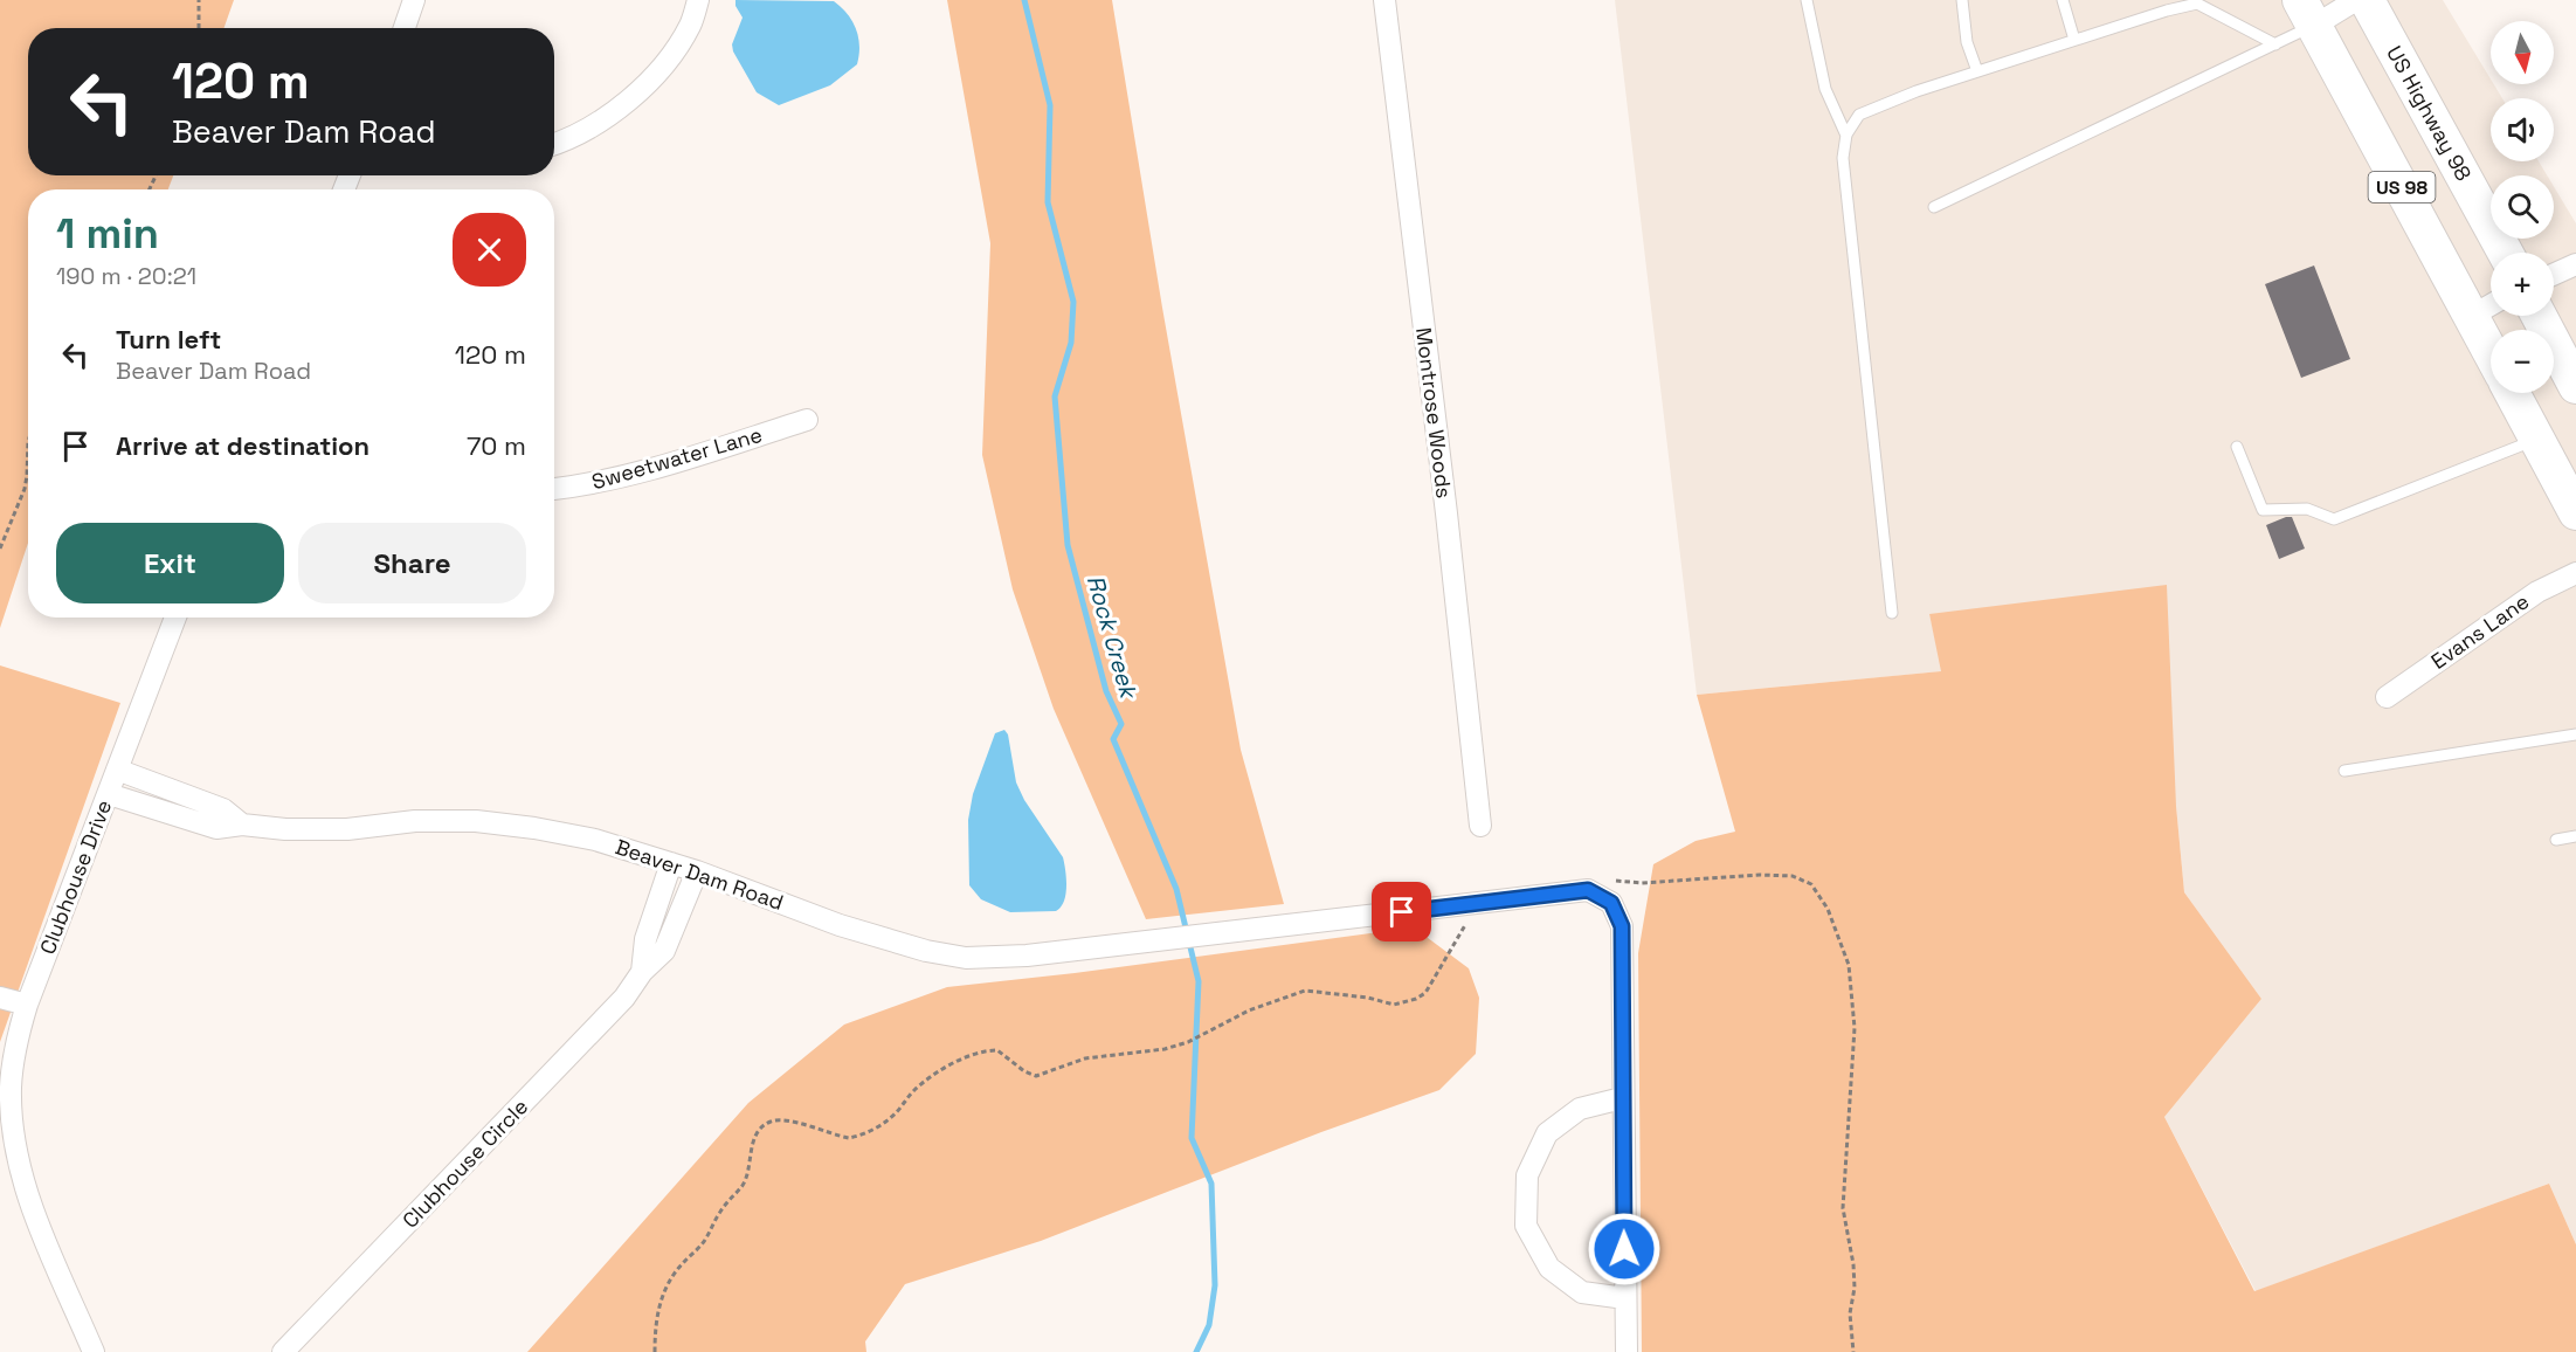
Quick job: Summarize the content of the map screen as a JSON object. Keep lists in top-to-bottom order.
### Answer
{
  "streets": {
    "main road": ["US Highway 98", "US 98"],
    "street": [
      "Montrose Woods",
      "Sweetwater Lane",
      "Evans Lane",
      "Beaver Dam Road",
      "Clubhouse Drive",
      "Clubhouse Circle"
    ]
  },
  "crossings": [
    ["Beaver Dam Road", "Clubhouse Drive"],
    ["Beaver Dam Road", "Clubhouse Circle"]
  ],
  "water": ["Rock Creek"],
  "north": "bottom",
  "page": {
    "map_buttons": ["+", "−"],
    "turn": ["120 m", "Beaver Dam Road"],
    "heading": ["1 min", "190 m · 20:21"],
    "list": [
      {
        "name": "Turn left",
        "note": "Beaver Dam Road",
        "value": "120 m"
      },
      {
        "name": "Arrive at destination",
        "value": "70 m"
      }
    ],
    "buttons": ["Exit", "Share"]
  }
}
